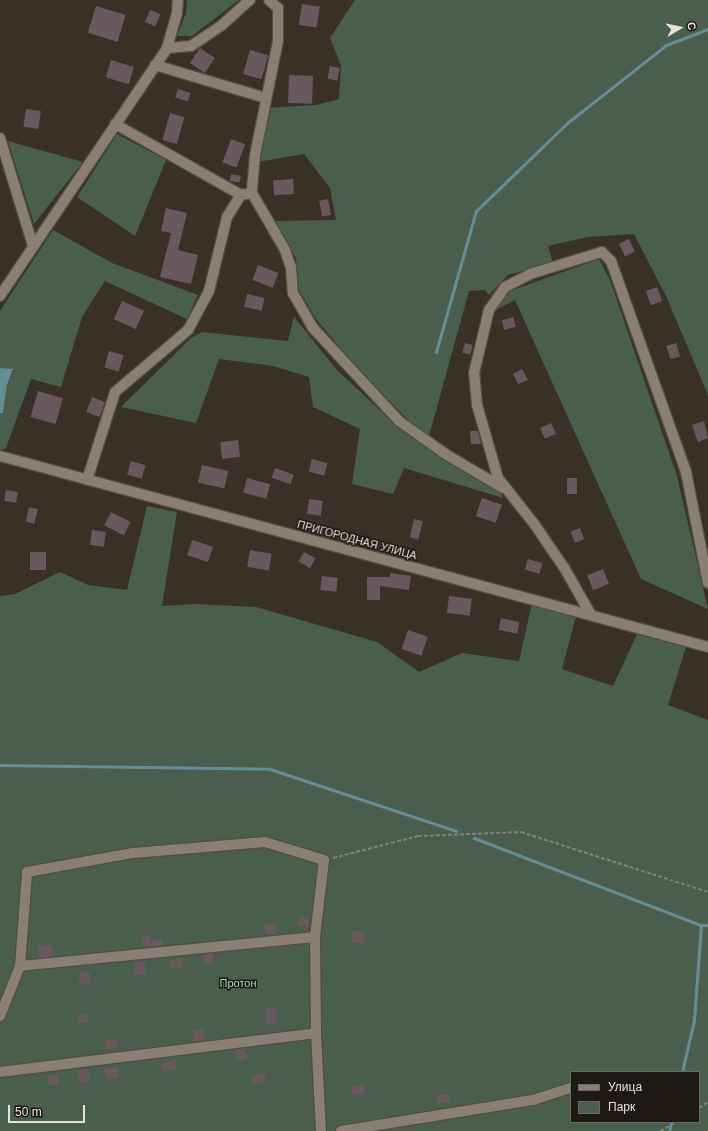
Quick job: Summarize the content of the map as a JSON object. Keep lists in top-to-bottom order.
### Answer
{
  "streets": {
    "street": ["ПРИГОРОДНАЯ УЛИЦА"]
  },
  "parks": ["Протон"],
  "legend": ["Улица", "Парк"],
  "scale_bar": "50 m",
  "north": "right"
}
